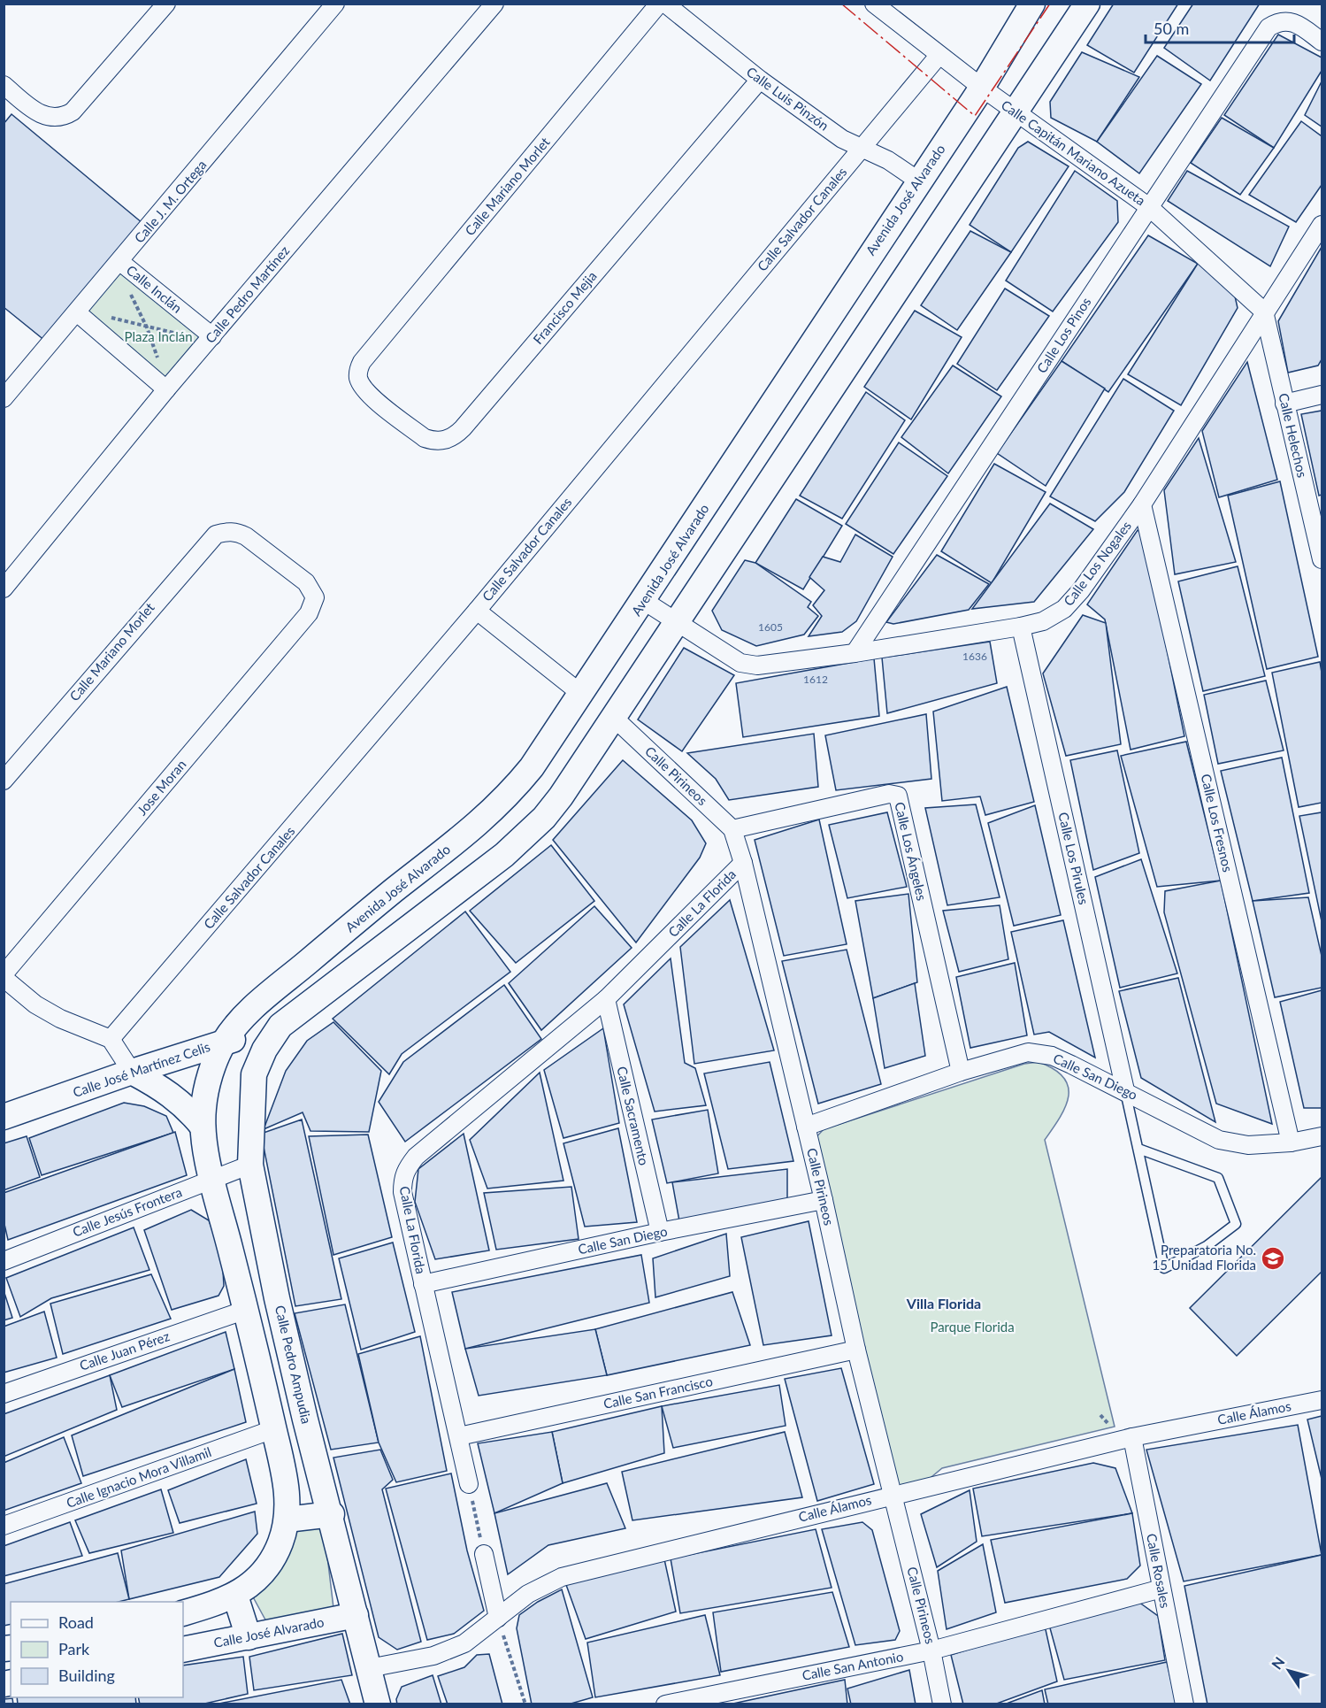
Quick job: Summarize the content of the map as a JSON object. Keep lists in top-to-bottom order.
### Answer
{
  "streets": {
    "street": [
      "Calle Luis Pinzón",
      "Calle Capitán Mariano Azueta",
      "Calle Mariano Morlet",
      "Avenida José Alvarado",
      "Calle J. M. Ortega",
      "Calle Salvador Canales",
      "Calle Inclán",
      "Calle Pedro Martínez",
      "Francisco Mejia",
      "Calle Los Pinos",
      "Calle Helechos",
      "Calle Los Nogales",
      "Calle Pirineos",
      "Jose Moran",
      "Calle Los Fresnos",
      "Calle Los Ángeles",
      "Calle Los Pirules",
      "Calle La Florida",
      "Calle José Martínez Celis",
      "Calle San Diego",
      "Calle Sacramento",
      "Calle Jesús Frontera",
      "Calle Juan Pérez",
      "Calle Pedro Ampudia",
      "Calle San Francisco",
      "Calle Álamos",
      "Calle Ignacio Mora Villamil",
      "Calle Rosales",
      "Calle José Alvarado",
      "Calle San Antonio"
    ]
  },
  "crossings": [
    ["Calle Luis Pinzón", "Avenida José Alvarado"],
    ["Calle Luis Pinzón", "Calle Salvador Canales"],
    ["Calle Luis Pinzón", "Francisco Mejia"],
    ["Calle Capitán Mariano Azueta", "Avenida José Alvarado"],
    ["Calle Capitán Mariano Azueta", "Calle Salvador Canales"],
    ["Calle Capitán Mariano Azueta", "Calle Los Pinos"],
    ["Calle Capitán Mariano Azueta", "Calle Helechos"],
    ["Calle Capitán Mariano Azueta", "Calle Los Nogales"],
    ["Calle Mariano Morlet", "Francisco Mejia"],
    ["Calle Mariano Morlet", "Jose Moran"],
    ["Avenida José Alvarado", "Calle Los Nogales"],
    ["Avenida José Alvarado", "Calle José Martínez Celis"],
    ["Calle J. M. Ortega", "Calle Inclán"],
    ["Calle Inclán", "Calle Pedro Martínez"],
    ["Calle Los Pinos", "Calle Los Nogales"],
    ["Calle Helechos", "Calle Los Nogales"],
    ["Calle Los Nogales", "Calle Los Fresnos"],
    ["Calle Los Nogales", "Calle Los Pirules"],
    ["Calle Pirineos", "Calle Los Ángeles"],
    ["Calle Pirineos", "Calle La Florida"],
    ["Calle Pirineos", "Calle San Diego"],
    ["Calle Pirineos", "Calle San Francisco"],
    ["Calle Pirineos", "Calle Álamos"],
    ["Calle Pirineos", "Calle San Antonio"],
    ["Calle Los Fresnos", "Calle San Diego"],
    ["Calle Los Ángeles", "Calle San Diego"],
    ["Calle Los Pirules", "Calle San Diego"],
    ["Calle La Florida", "Calle San Diego"],
    ["Calle La Florida", "Calle Sacramento"],
    ["Calle La Florida", "Calle San Francisco"],
    ["Calle José Martínez Celis", "Calle Pedro Ampudia"],
    ["Calle San Diego", "Calle Sacramento"],
    ["Calle Jesús Frontera", "Calle Pedro Ampudia"],
    ["Calle Pedro Ampudia", "Calle Álamos"],
    ["Calle Pedro Ampudia", "Calle José Alvarado"],
    ["Calle Álamos", "Calle Rosales"],
    ["Calle Rosales", "Calle San Antonio"]
  ],
  "districts": ["Villa Florida"],
  "parks": ["Plaza Inclán", "Parque Florida"],
  "places": {
    "school or university": ["Preparatoria No. 15 Unidad Florida"]
  },
  "house_numbers": ["1605", "1636", "1612"],
  "legend": ["Road", "Park", "Building"],
  "scale_bar": "50 m",
  "north": "top left"
}
